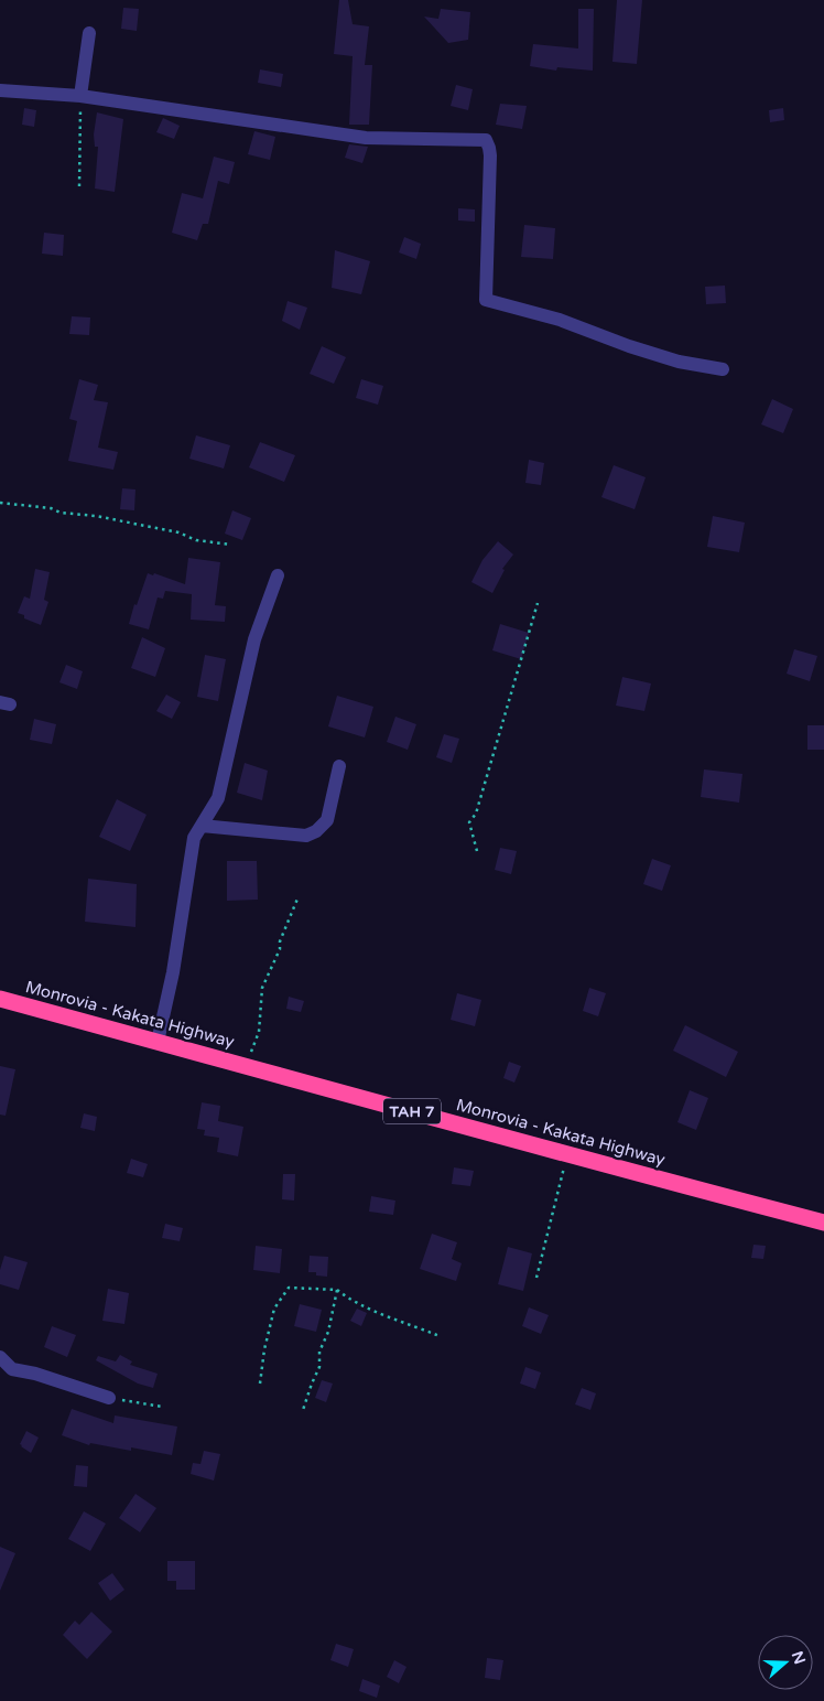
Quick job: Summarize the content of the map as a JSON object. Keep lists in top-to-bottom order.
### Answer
{
  "streets": {
    "highway": ["Monrovia - Kakata Highway", "TAH 7"]
  },
  "north": "right"
}
